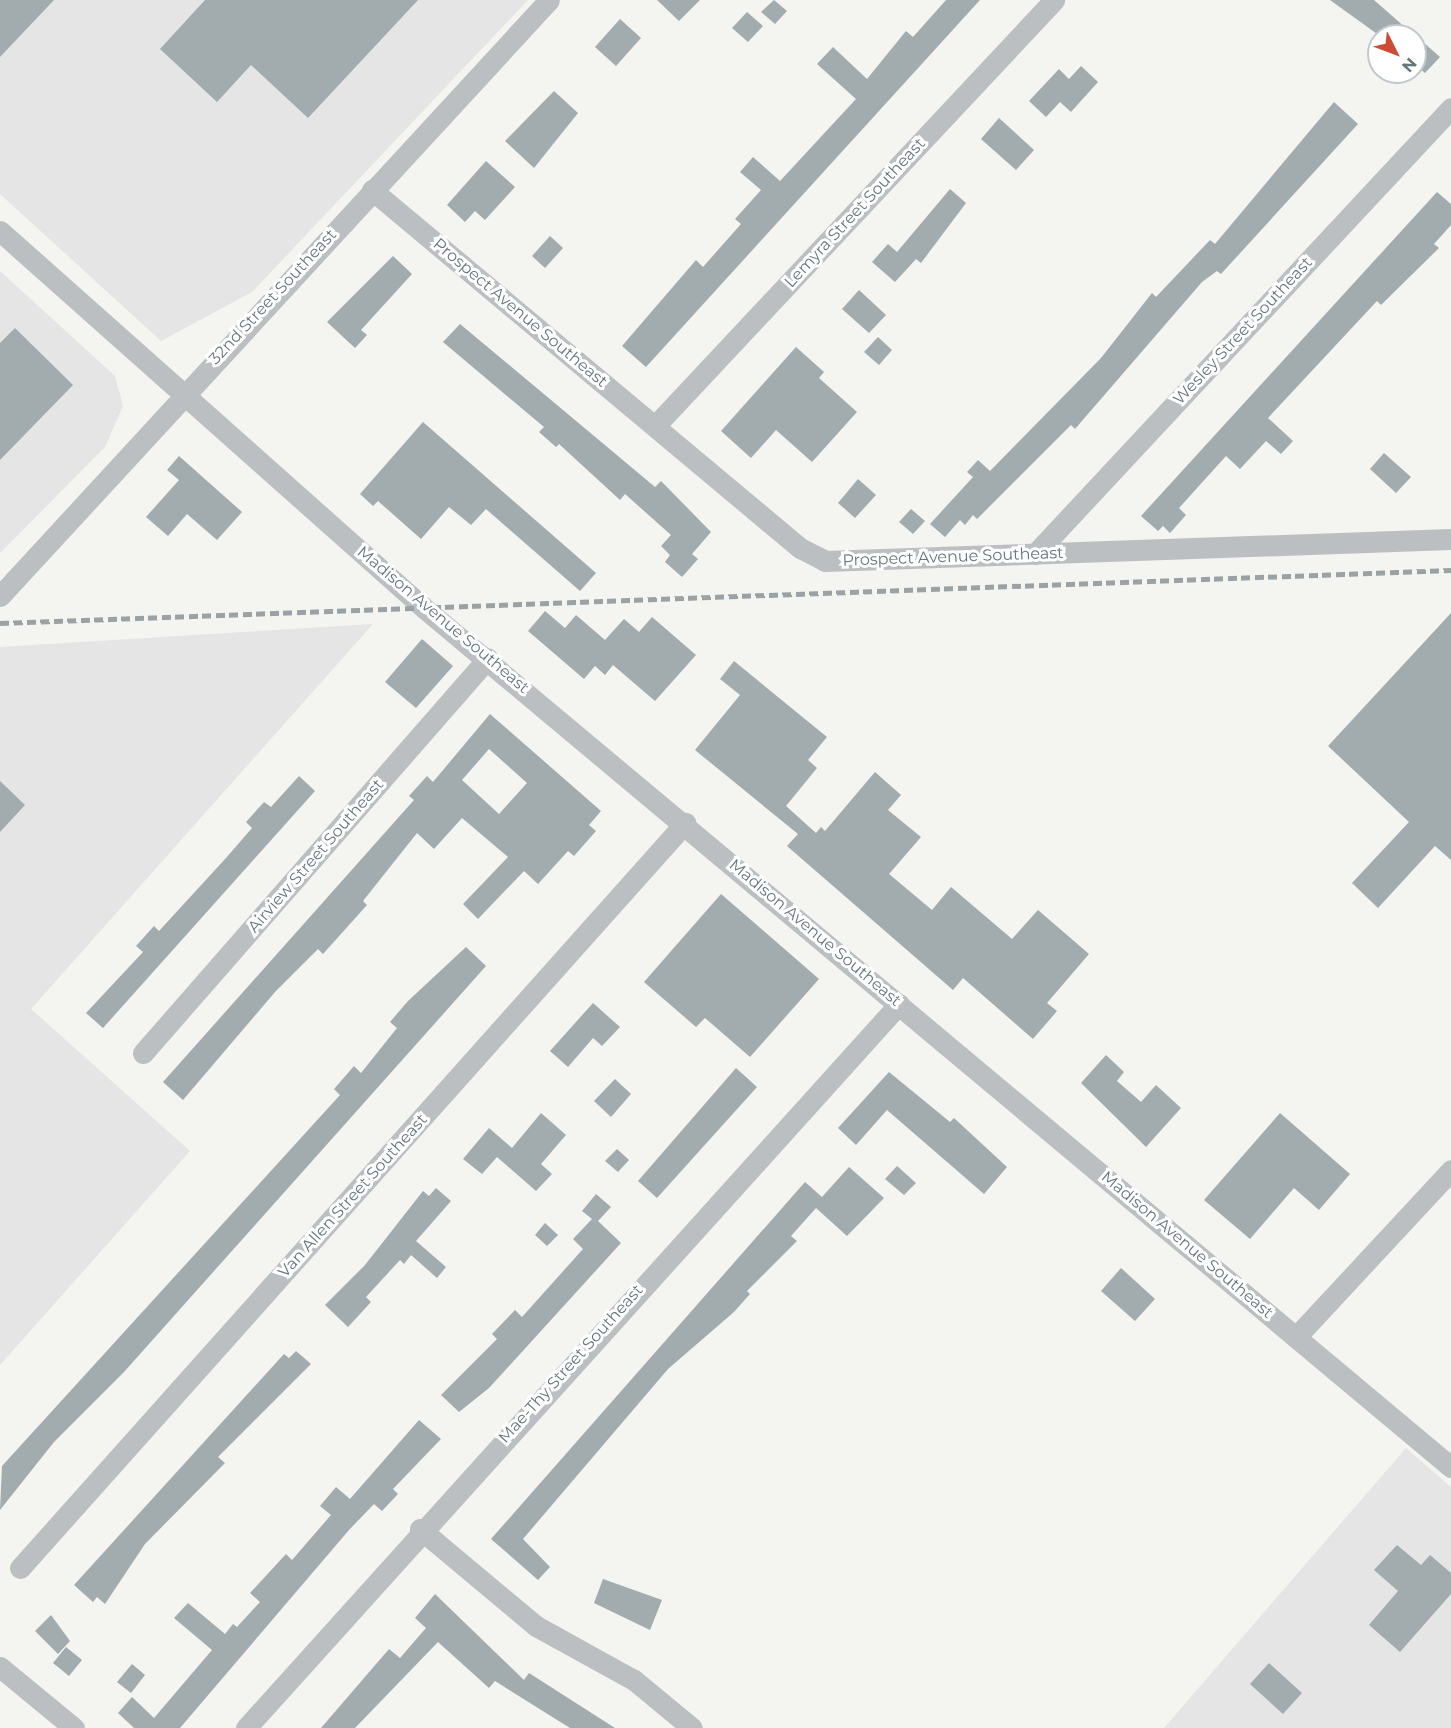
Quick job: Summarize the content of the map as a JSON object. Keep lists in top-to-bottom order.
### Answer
{
  "streets": {
    "street": [
      "Lemyra Street Southeast",
      "32nd Street Southeast",
      "Prospect Avenue Southeast",
      "Wesley Street Southeast",
      "Madison Avenue Southeast",
      "Airview Street Southeast",
      "Van Allen Street Southeast",
      "Mae-Thy Street Southeast"
    ]
  },
  "crossings": [
    ["Lemyra Street Southeast", "Prospect Avenue Southeast"],
    ["32nd Street Southeast", "Prospect Avenue Southeast"],
    ["32nd Street Southeast", "Madison Avenue Southeast"],
    ["Prospect Avenue Southeast", "Wesley Street Southeast"],
    ["Madison Avenue Southeast", "Airview Street Southeast"],
    ["Madison Avenue Southeast", "Van Allen Street Southeast"],
    ["Madison Avenue Southeast", "Mae-Thy Street Southeast"]
  ],
  "north": "bottom right"
}
